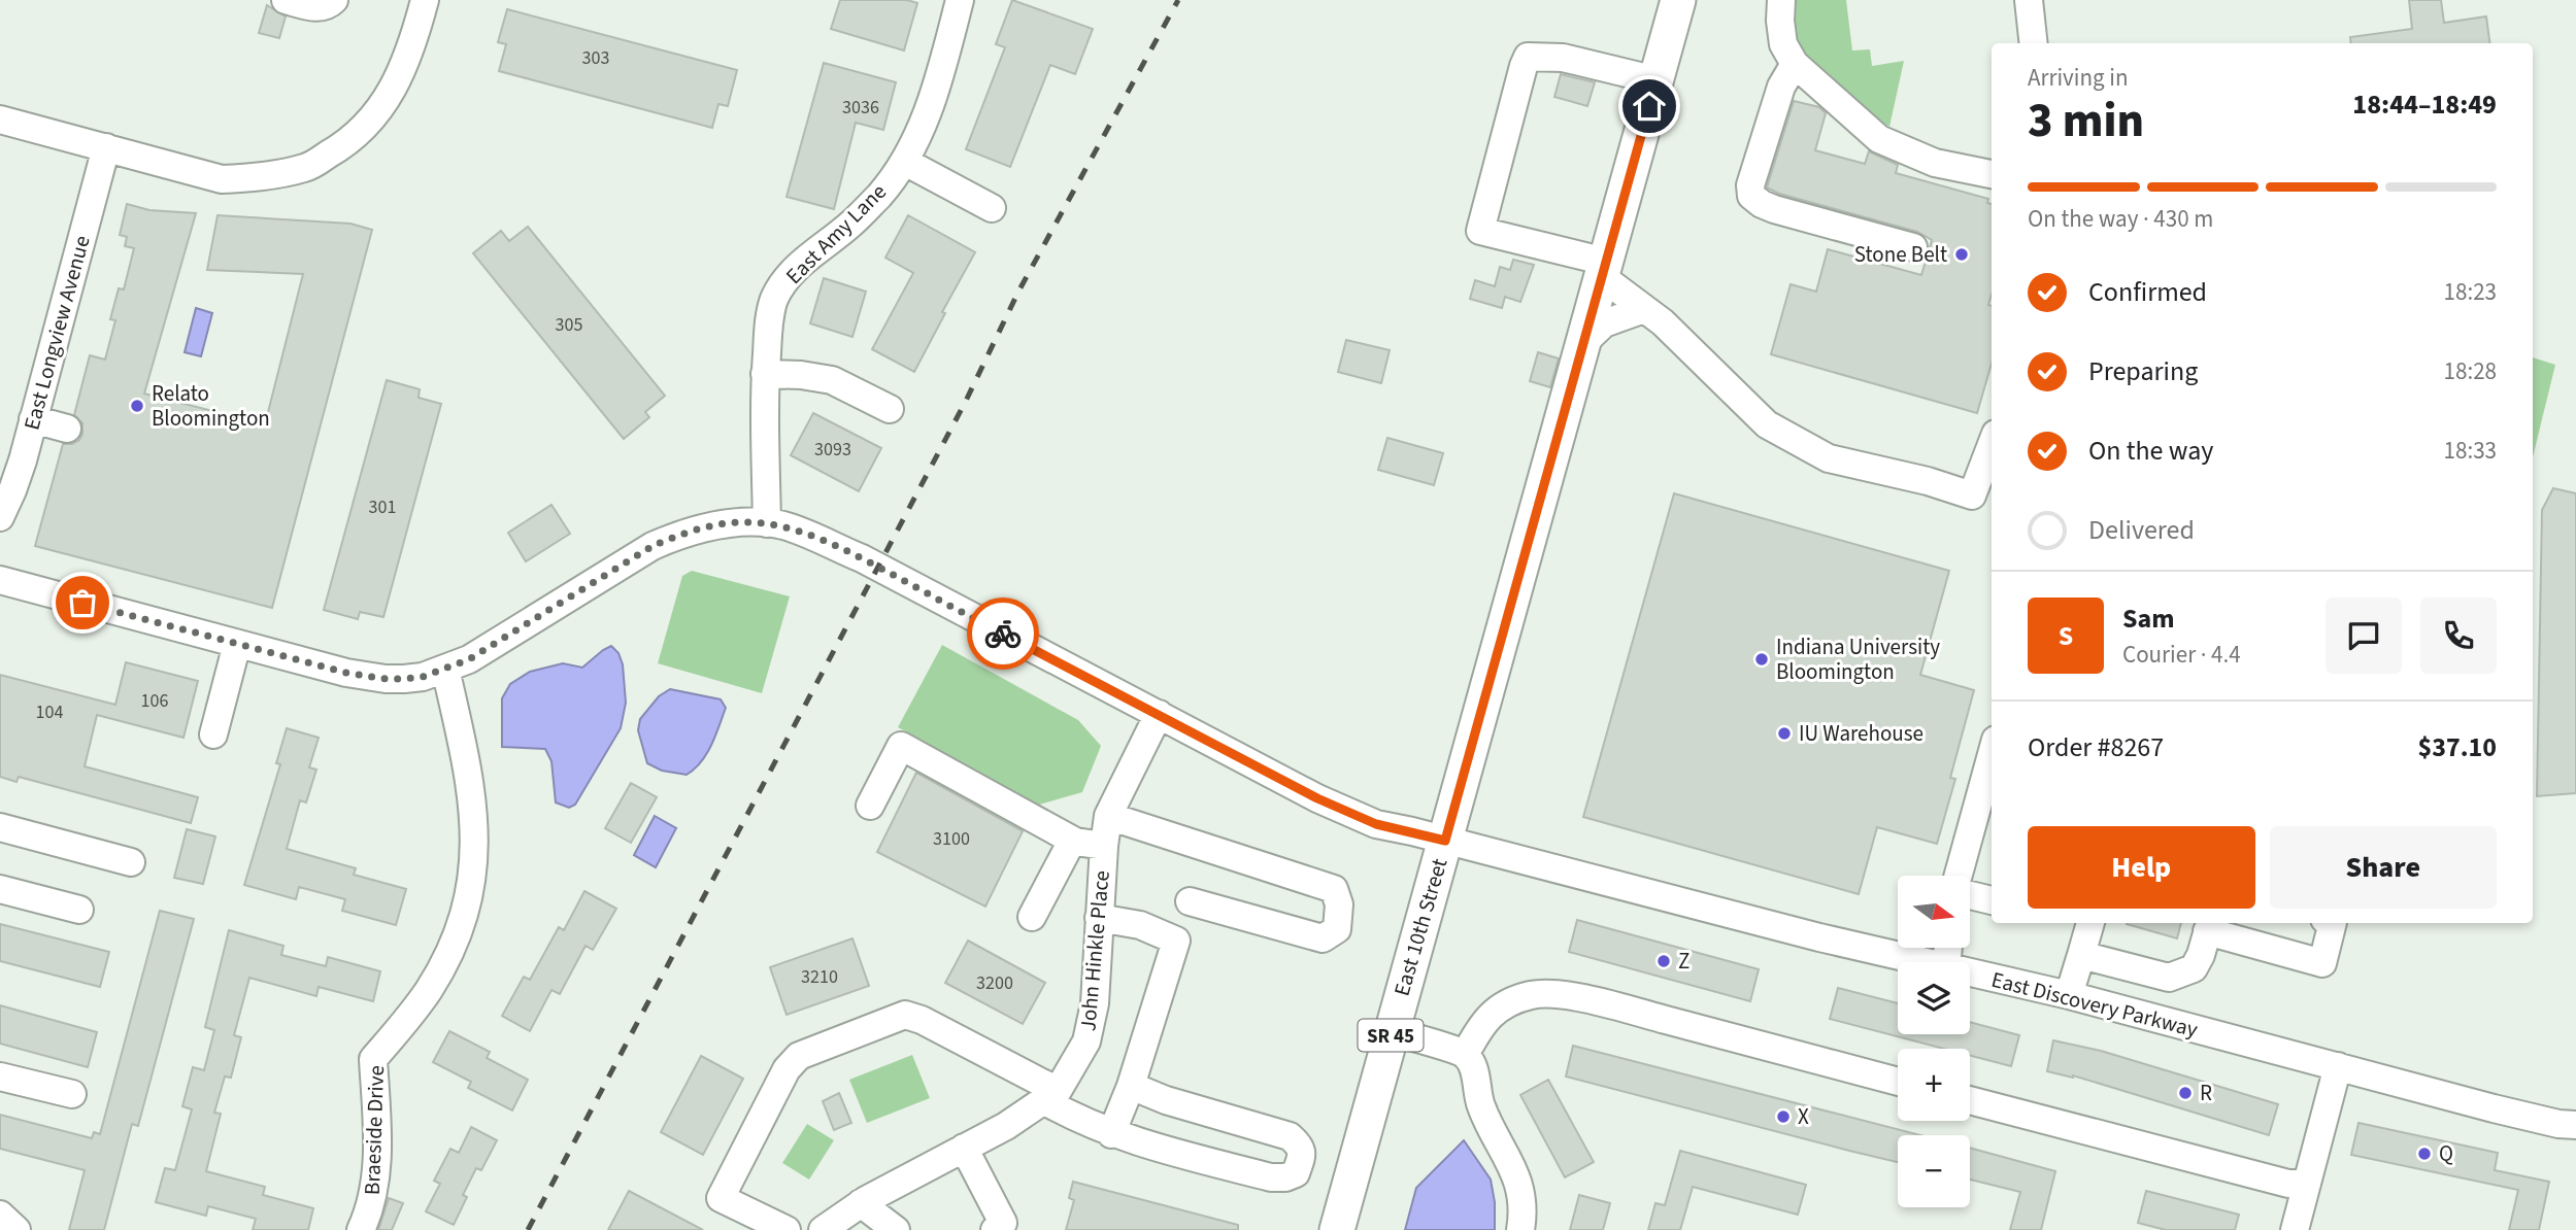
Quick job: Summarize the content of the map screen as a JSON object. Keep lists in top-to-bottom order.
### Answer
{
  "streets": {
    "main road": ["East 10th Street", "SR 45"],
    "street": [
      "East Amy Lane",
      "East Longview Avenue",
      "John Hinkle Place",
      "East Discovery Parkway",
      "Braeside Drive"
    ]
  },
  "crossings": [
    ["East Amy Lane", "East Discovery Parkway"],
    ["East 10th Street", "East Discovery Parkway"],
    ["John Hinkle Place", "East Discovery Parkway"],
    ["East Discovery Parkway", "Braeside Drive"]
  ],
  "places": [
    "Stone Belt",
    "Relato Bloomington",
    "Indiana University Bloomington",
    "IU Warehouse",
    "Z",
    "R",
    "X",
    "Q"
  ],
  "house_numbers": [
    "303",
    "3036",
    "305",
    "3093",
    "301",
    "106",
    "104",
    "3100",
    "3210",
    "3200"
  ],
  "north": "right",
  "page": {
    "heading": ["3 min", "Arriving in", "18:44–18:49"],
    "panel": [
      "Sam",
      "Courier · 4.4",
      "Order #8267",
      "$37.10"
    ],
    "bar": "On the way · 430 m",
    "list": [
      ["Confirmed", "18:23"],
      ["Preparing", "18:28"],
      ["On the way", "18:33"],
      "Delivered"
    ],
    "round": "S",
    "buttons": ["Help", "Share"],
    "map_buttons": ["+", "−"]
  }
}
